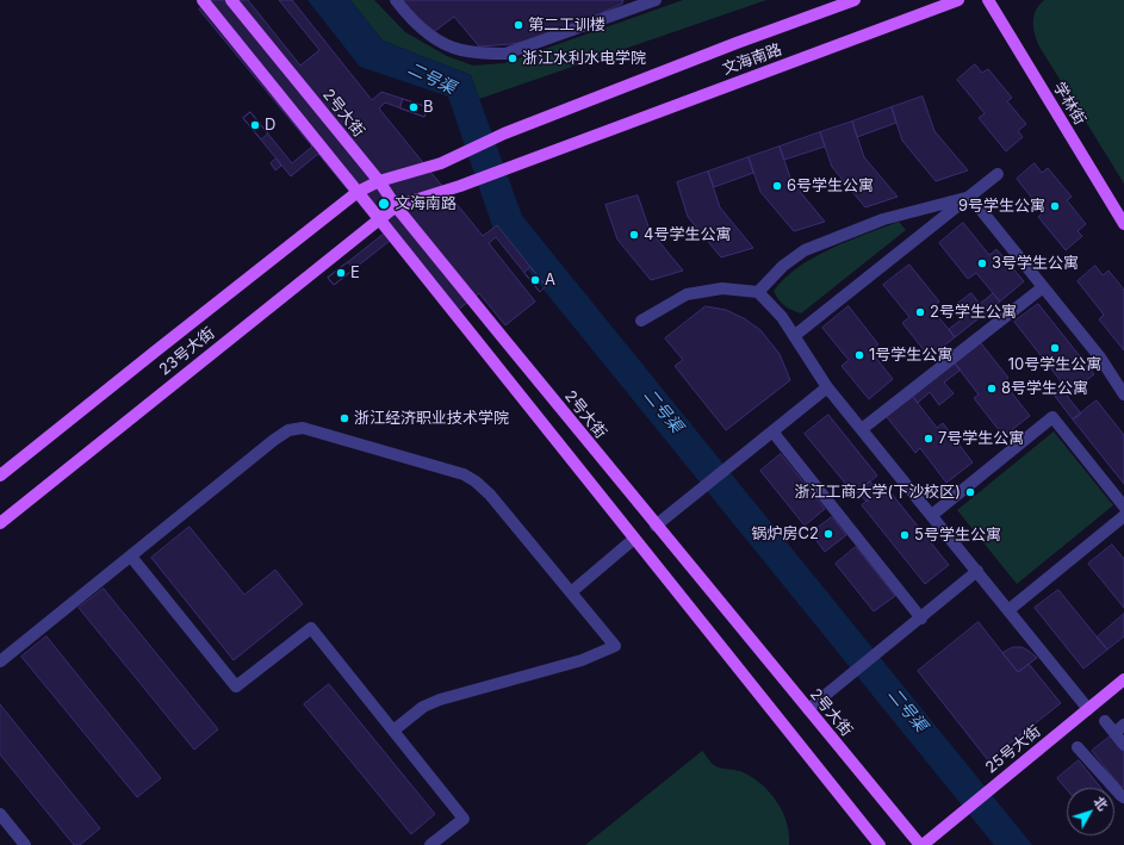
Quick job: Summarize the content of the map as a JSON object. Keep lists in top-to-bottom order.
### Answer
{
  "streets": {
    "main road": [
      "文海南路",
      "学林街",
      "2号大街",
      "23号大街",
      "25号大街"
    ]
  },
  "crossings": [
    ["文海南路", "2号大街"],
    ["文海南路", "23号大街"],
    ["2号大街", "23号大街"],
    ["2号大街", "25号大街"]
  ],
  "water": ["二号渠"],
  "places": [
    "第二工训楼",
    "浙江水利水电学院",
    "B",
    "D",
    "6号学生公寓",
    "文海南路",
    "9号学生公寓",
    "4号学生公寓",
    "3号学生公寓",
    "E",
    "A",
    "2号学生公寓",
    "10号学生公寓",
    "1号学生公寓",
    "8号学生公寓",
    "浙江经济职业技术学院",
    "7号学生公寓",
    "浙江工商大学(下沙校区)",
    "锅炉房C2",
    "5号学生公寓"
  ],
  "north": "top right"
}
